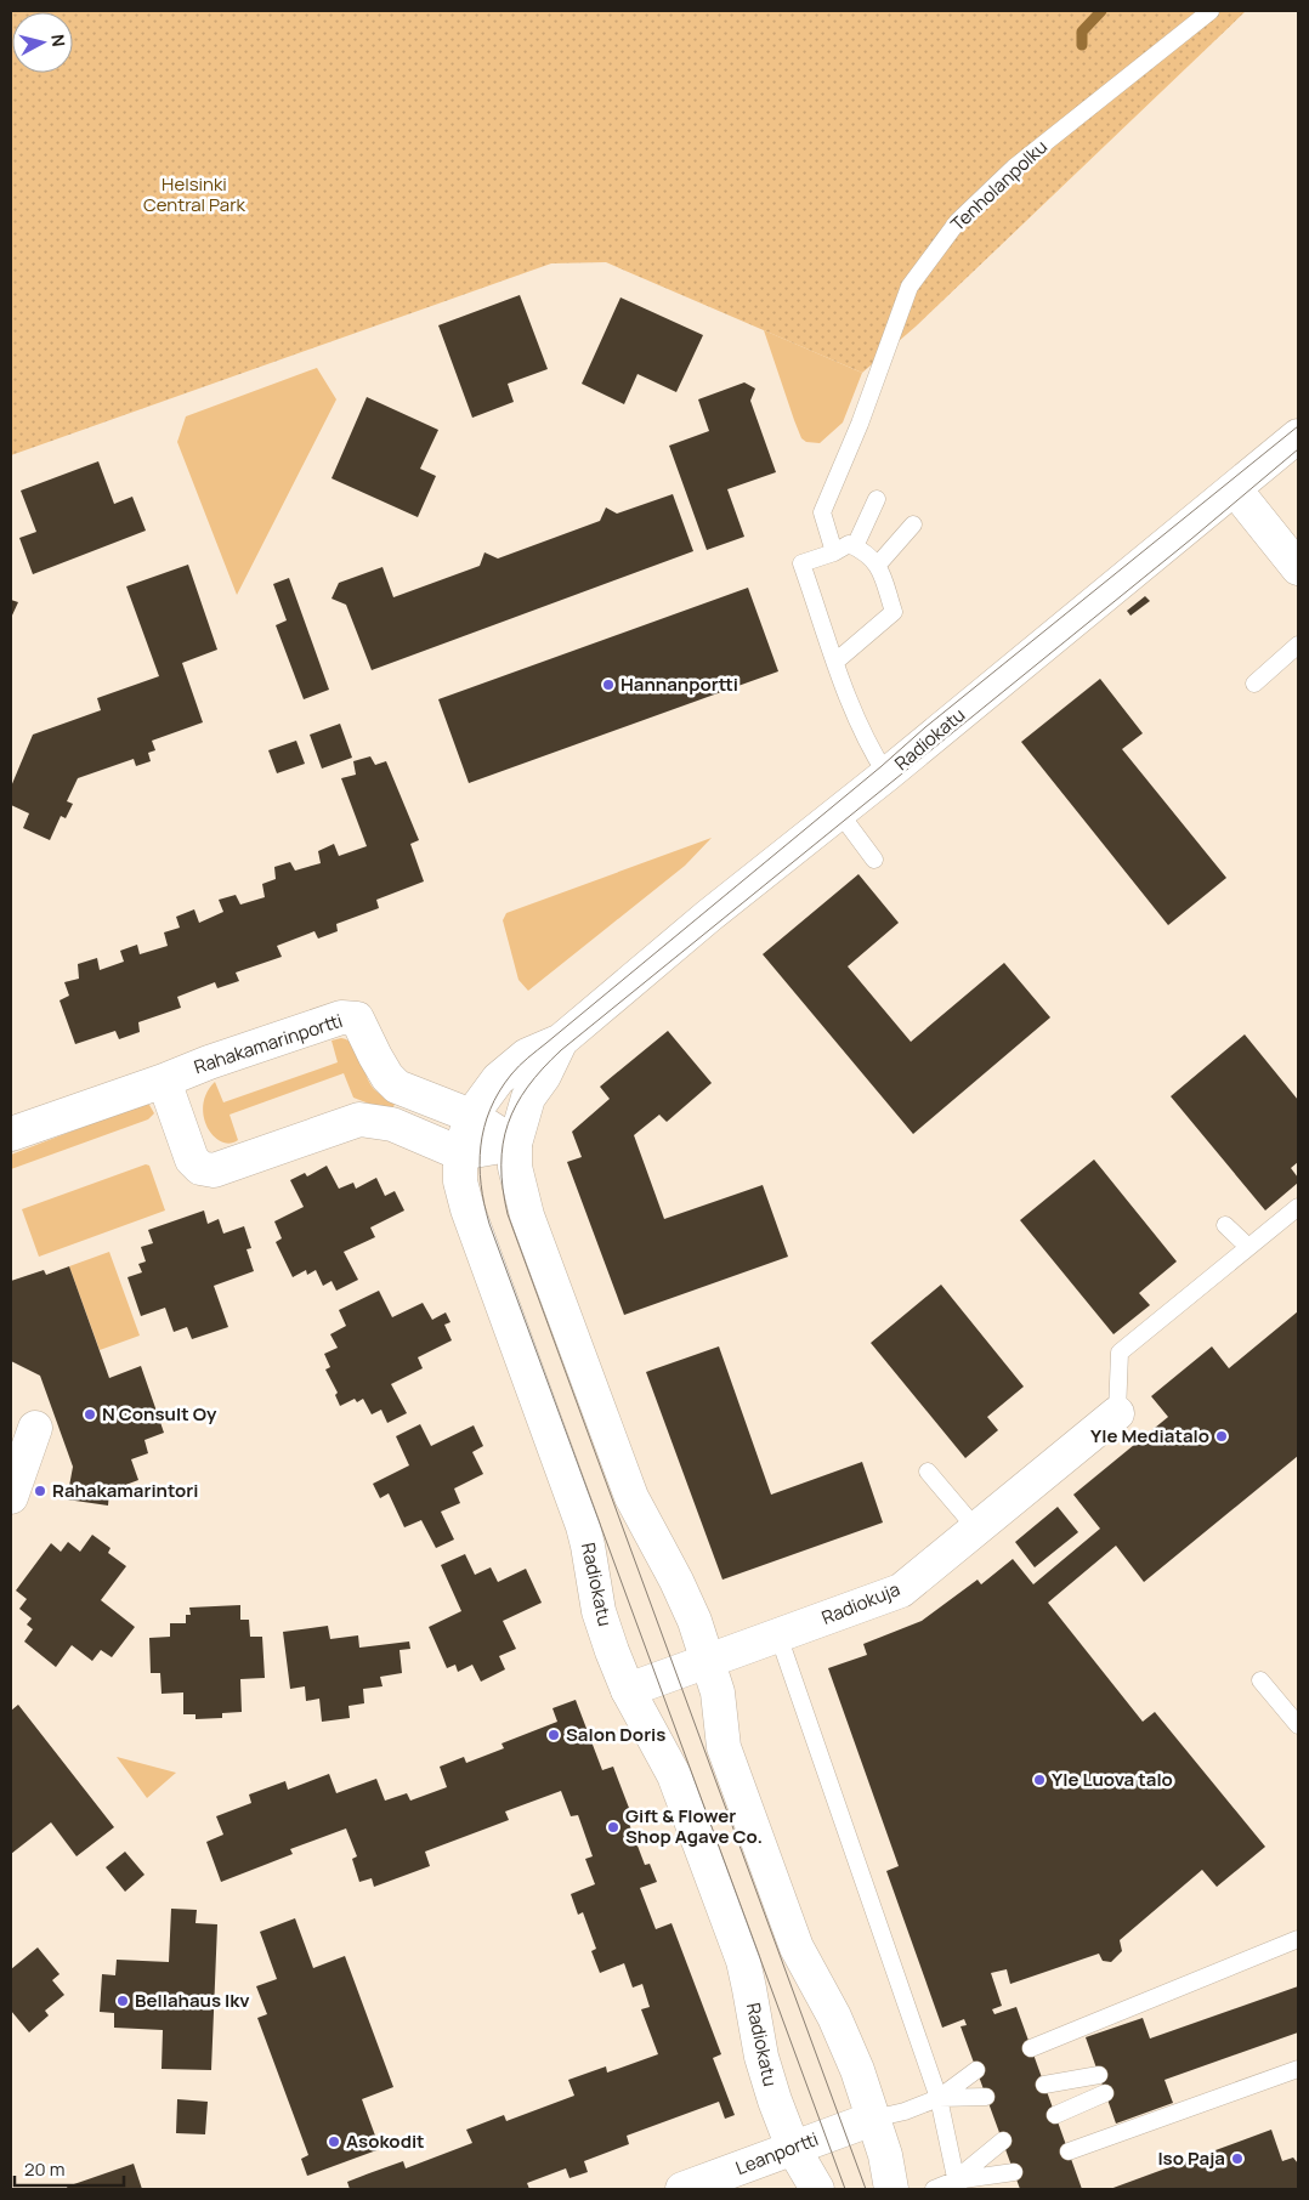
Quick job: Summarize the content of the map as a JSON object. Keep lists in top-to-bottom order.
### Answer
{
  "streets": {
    "street": [
      "Radiokatu",
      "Rahakamarinportti",
      "Radiokuja",
      "Leanportti"
    ],
    "lane": ["Tenholanpolku"]
  },
  "crossings": [
    ["Radiokatu", "Rahakamarinportti"],
    ["Radiokatu", "Radiokuja"],
    ["Radiokatu", "Leanportti"]
  ],
  "parks": ["Helsinki Central Park"],
  "places": [
    "Hannanportti",
    "N Consult Oy",
    "Yle Mediatalo",
    "Rahakamarintori",
    "Salon Doris",
    "Yle Luova talo",
    "Gift & Flower Shop Agave Co.",
    "Bellahaus lkv",
    "Asokodit",
    "Iso Paja"
  ],
  "scale_bar": "20 m",
  "north": "right"
}
